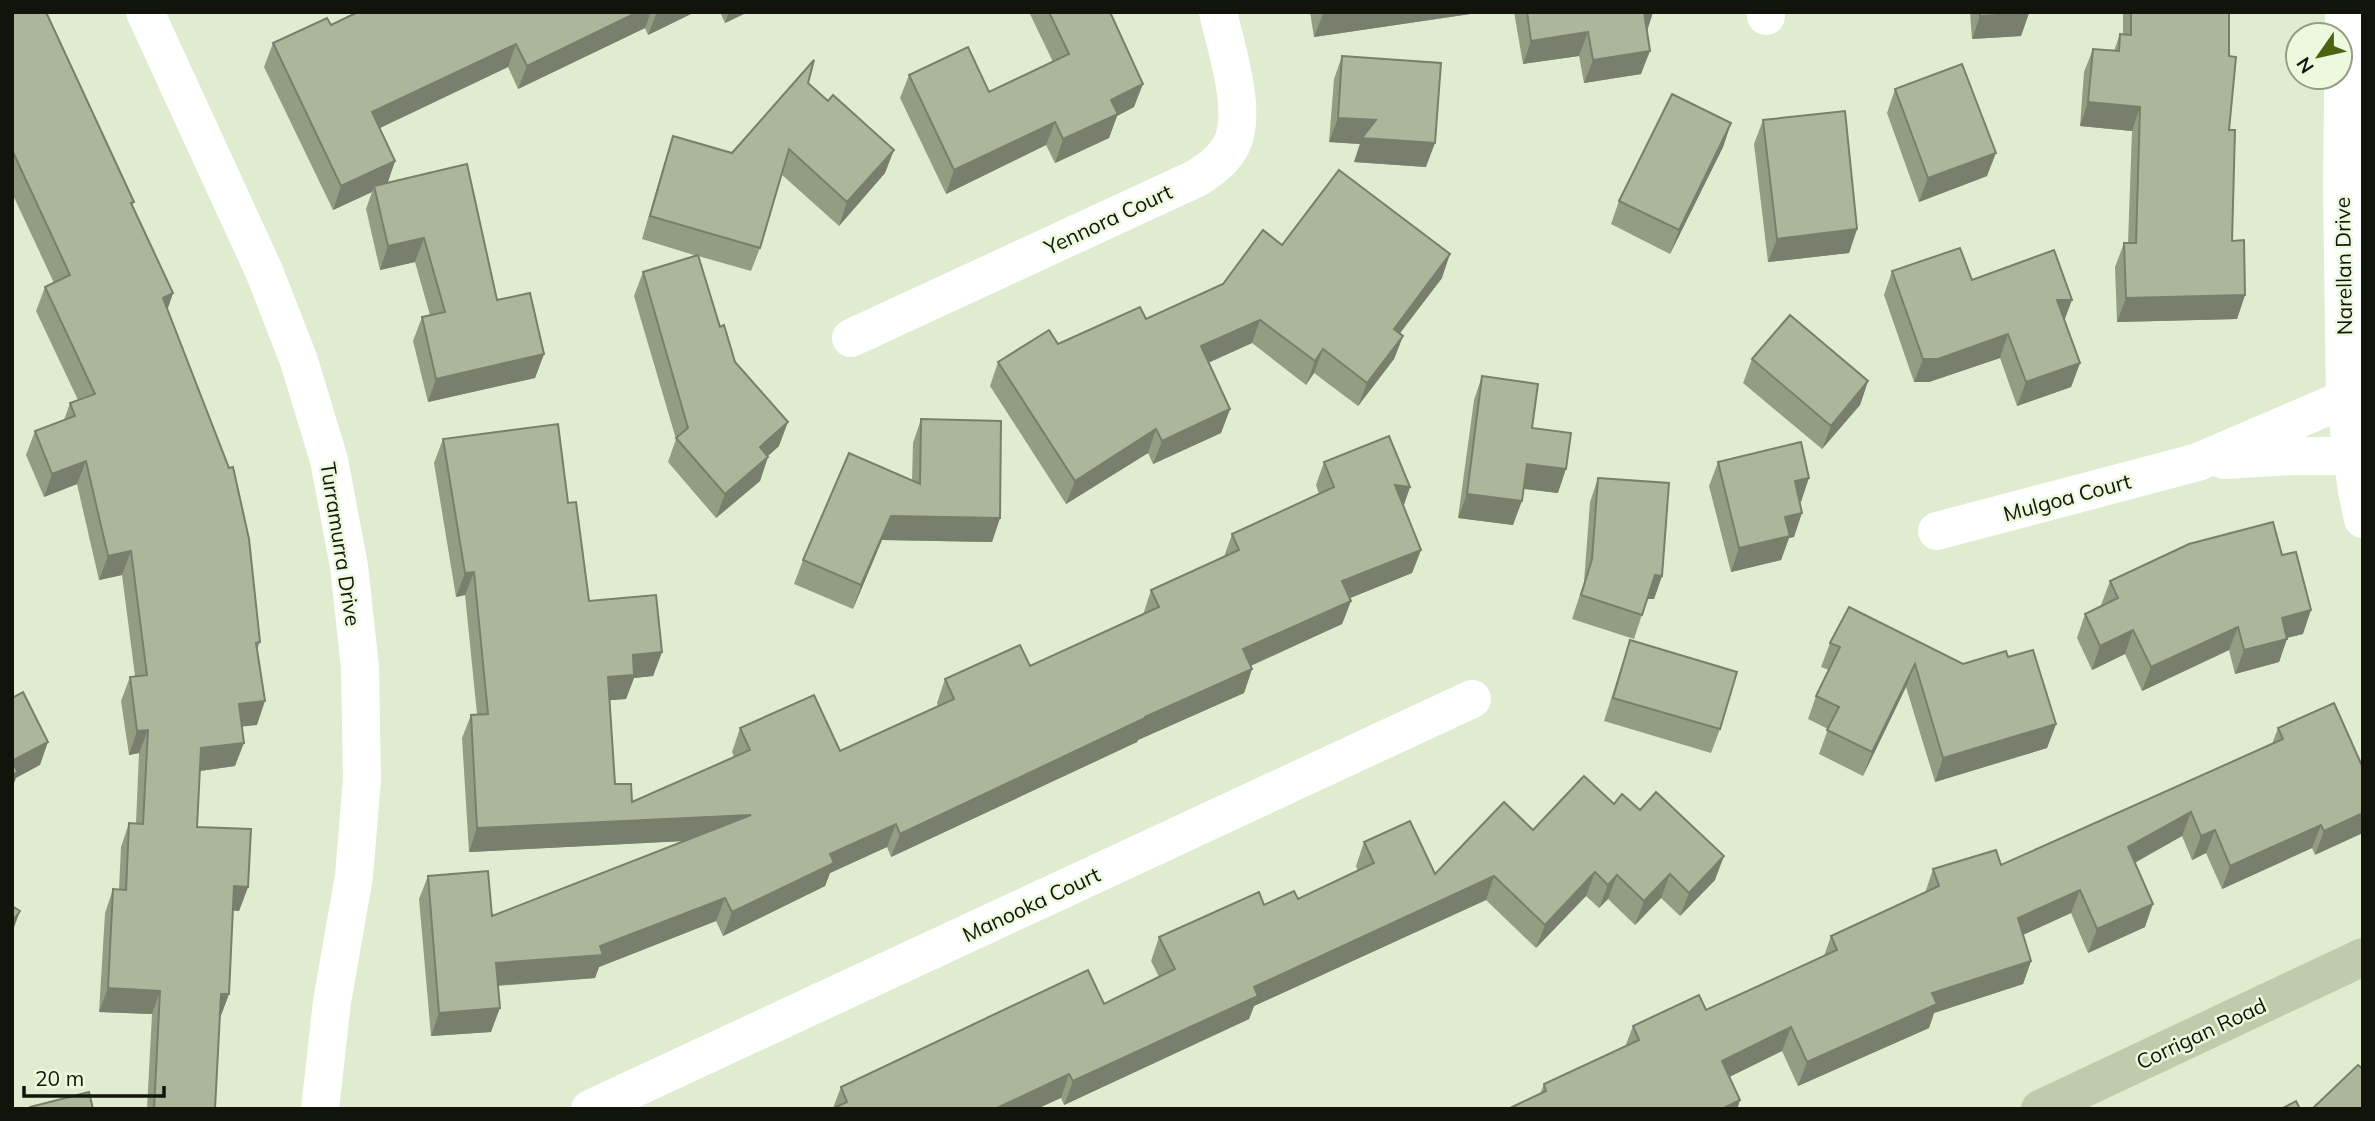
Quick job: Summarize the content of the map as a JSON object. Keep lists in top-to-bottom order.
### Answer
{
  "streets": {
    "main road": ["Corrigan Road"],
    "street": [
      "Yennora Court",
      "Narellan Drive",
      "Mulgoa Court",
      "Turramurra Drive",
      "Manooka Court"
    ]
  },
  "crossings": [
    ["Narellan Drive", "Mulgoa Court"]
  ],
  "scale_bar": "20 m",
  "north": "bottom left"
}
